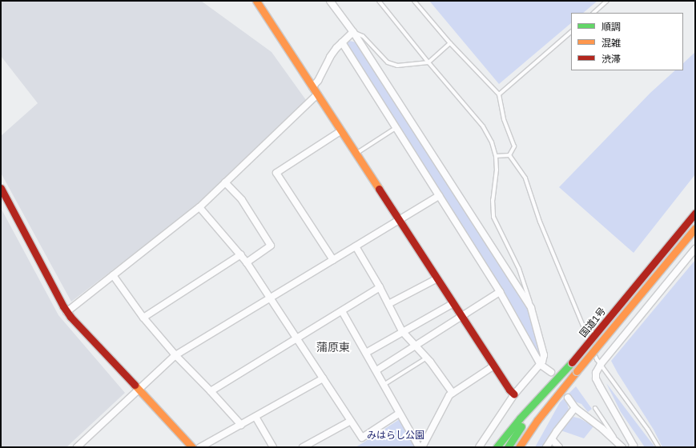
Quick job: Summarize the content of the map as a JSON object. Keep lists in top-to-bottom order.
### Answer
{
  "streets": {
    "main road": ["国道1号"]
  },
  "districts": ["蒲原東"],
  "parks": ["みはらし公園"],
  "legend": ["順調", "混雑", "渋滞"]
}
